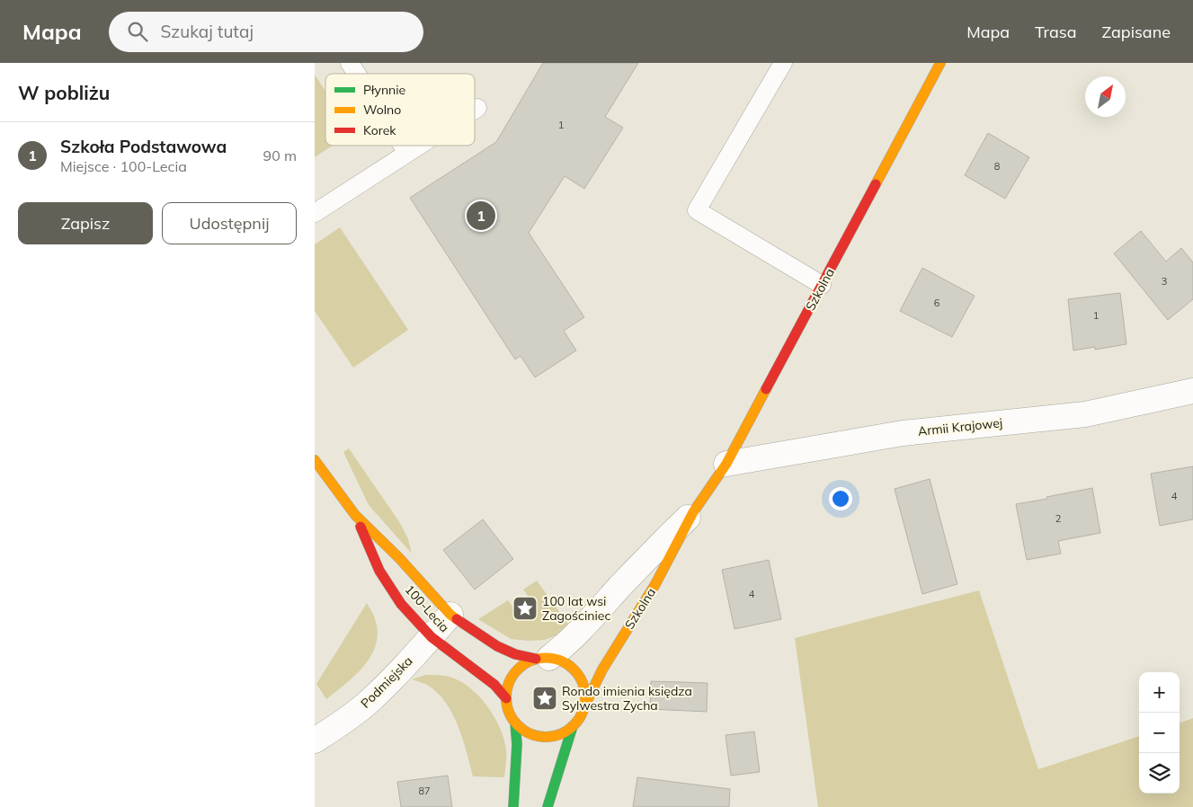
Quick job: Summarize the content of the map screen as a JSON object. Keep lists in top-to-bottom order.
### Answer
{
  "streets": {
    "street": [
      "Szkolna",
      "Armii Krajowej",
      "100-Lecia",
      "Podmiejska"
    ]
  },
  "crossings": [
    ["Szkolna", "Armii Krajowej"],
    ["Szkolna", "100-Lecia"],
    ["100-Lecia", "Podmiejska"]
  ],
  "places": {
    "place": ["100 lat wsi Zagościniec", "Rondo imienia księdza Sylwestra Zycha"]
  },
  "house_numbers": [
    "1",
    "8",
    "3",
    "6",
    "1",
    "4",
    "2",
    "4",
    "87"
  ],
  "legend": ["Płynnie", "Wolno", "Korek"],
  "north": "top right",
  "page": {
    "header": "Mapa",
    "search": "Szukaj tutaj",
    "nav": ["Mapa", "Trasa", "Zapisane"],
    "heading": "W pobliżu",
    "list": [
      {
        "mark": "1",
        "name": "Szkoła Podstawowa",
        "note": "Miejsce · 100-Lecia",
        "value": "90 m"
      }
    ],
    "buttons": ["Zapisz", "Udostępnij"],
    "pins": "1",
    "map_buttons": ["+", "−"]
  }
}
